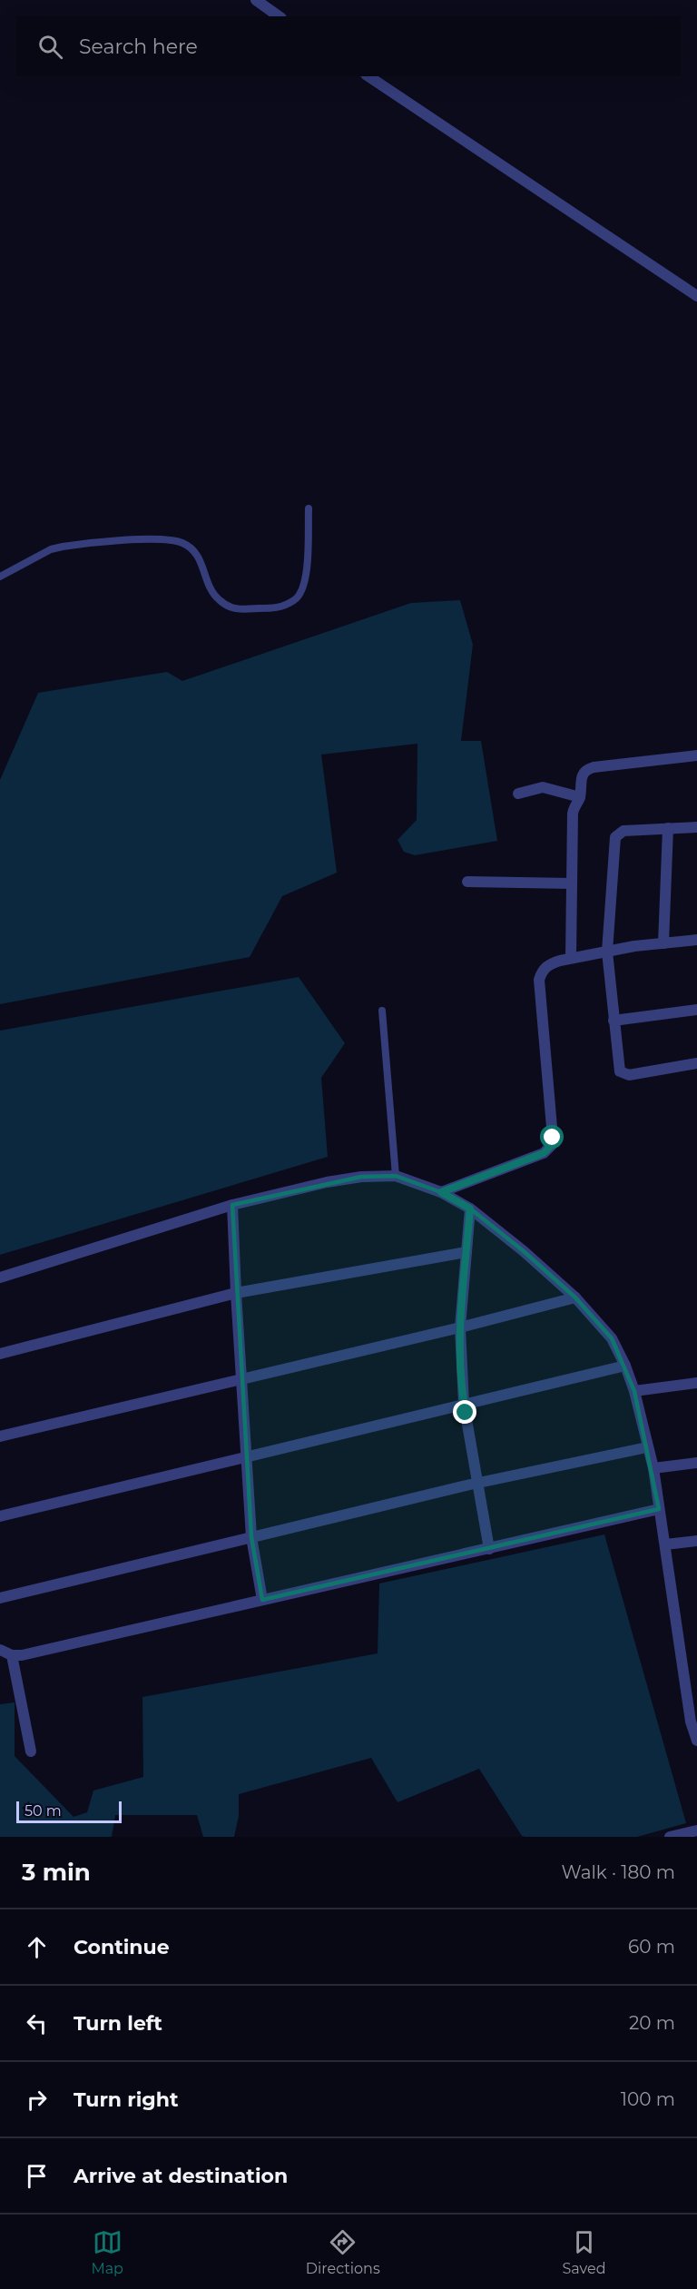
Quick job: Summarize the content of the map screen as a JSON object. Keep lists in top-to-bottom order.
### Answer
{
  "scale_bar": "50 m",
  "page": {
    "search": "Search here",
    "scale": "50 m",
    "heading": ["3 min", "Walk · 180 m"],
    "list": [
      ["Continue", "60 m"],
      ["Turn left", "20 m"],
      ["Turn right", "100 m"],
      "Arrive at destination"
    ],
    "nav": ["Map", "Directions", "Saved"]
  }
}
